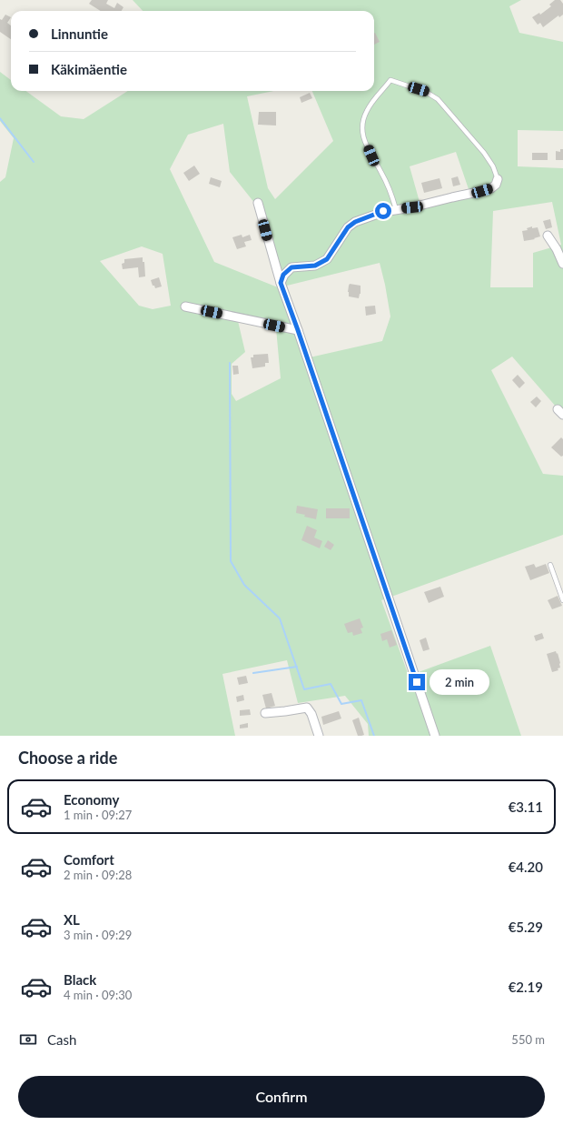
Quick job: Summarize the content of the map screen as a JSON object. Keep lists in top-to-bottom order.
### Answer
{
  "page": {
    "banner": ["Linnuntie", "Käkimäentie"],
    "bubble": "2 min",
    "heading": "Choose a ride",
    "list": [
      {
        "name": "Economy",
        "note": "1 min · 09:27",
        "value": "€3.11"
      },
      {
        "name": "Comfort",
        "note": "2 min · 09:28",
        "value": "€4.20"
      },
      {
        "name": "XL",
        "note": "3 min · 09:29",
        "value": "€5.29"
      },
      {
        "name": "Black",
        "note": "4 min · 09:30",
        "value": "€2.19"
      }
    ],
    "pay": ["Cash", "550 m"],
    "buttons": "Confirm"
  }
}
